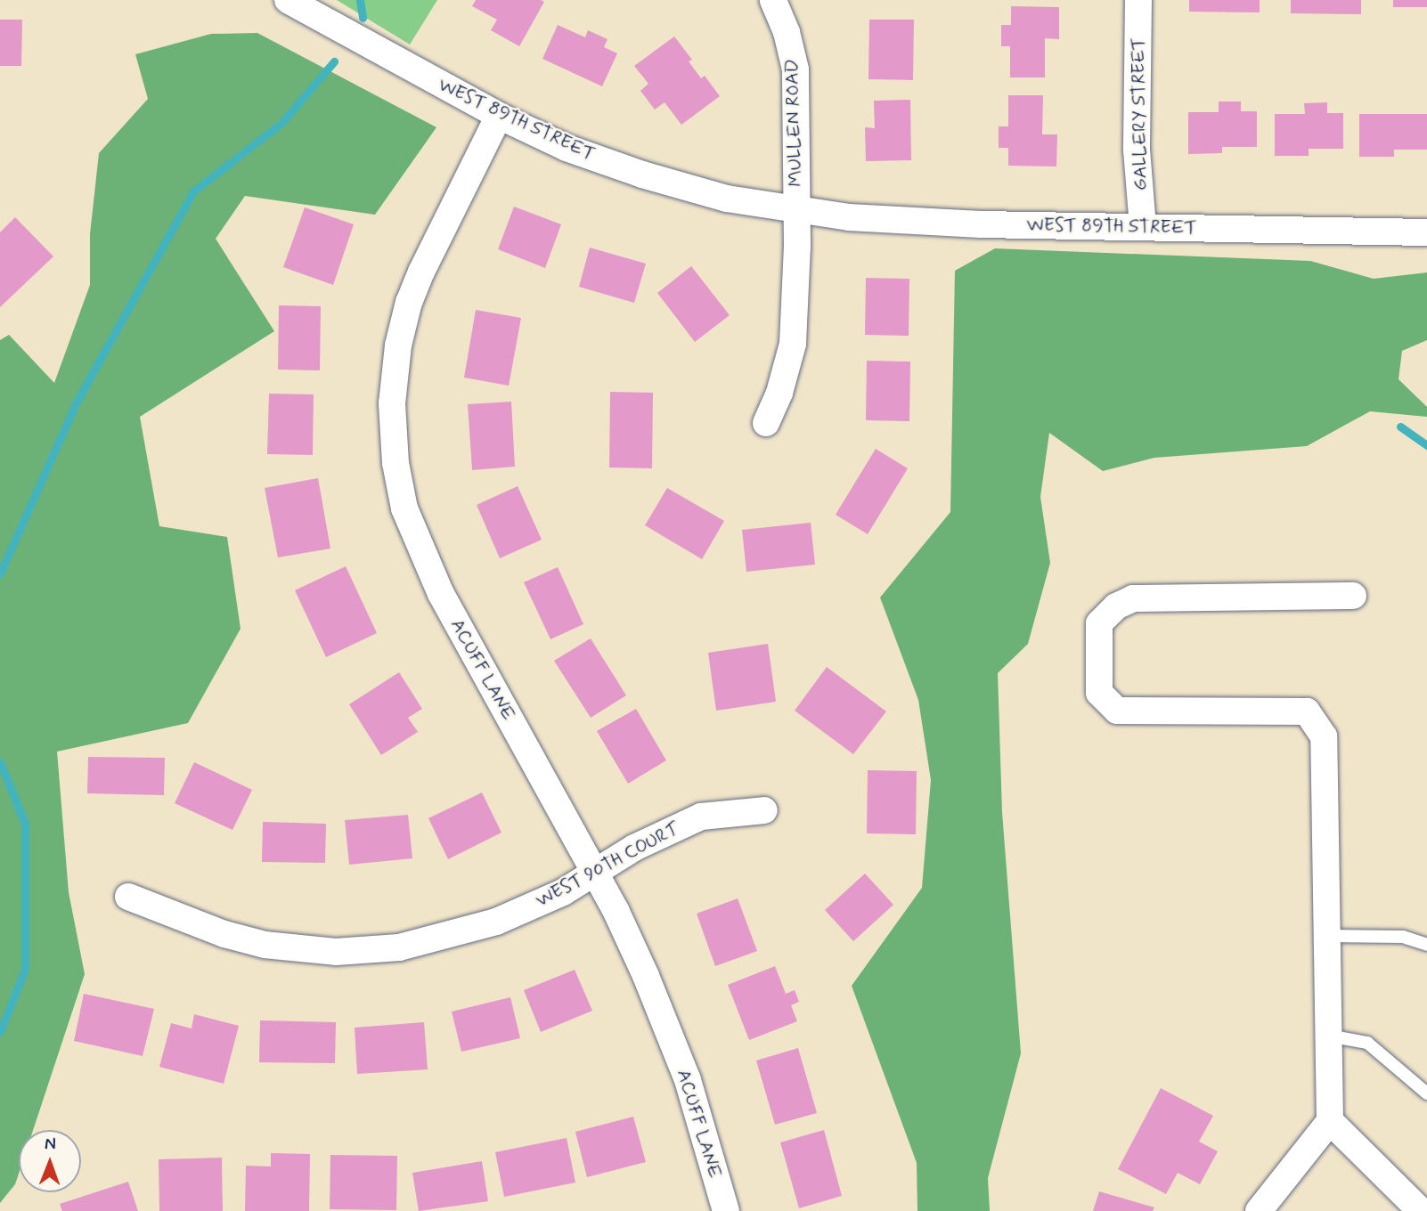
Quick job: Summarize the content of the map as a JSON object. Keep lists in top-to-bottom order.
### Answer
{
  "streets": {
    "street": [
      "GALLERY STREET",
      "WEST 89TH STREET",
      "MULLEN ROAD",
      "ACUFF LANE",
      "WEST 90TH COURT"
    ]
  },
  "crossings": [
    ["GALLERY STREET", "WEST 89TH STREET"],
    ["WEST 89TH STREET", "MULLEN ROAD"],
    ["WEST 89TH STREET", "ACUFF LANE"],
    ["ACUFF LANE", "WEST 90TH COURT"]
  ],
  "north": "top"
}
